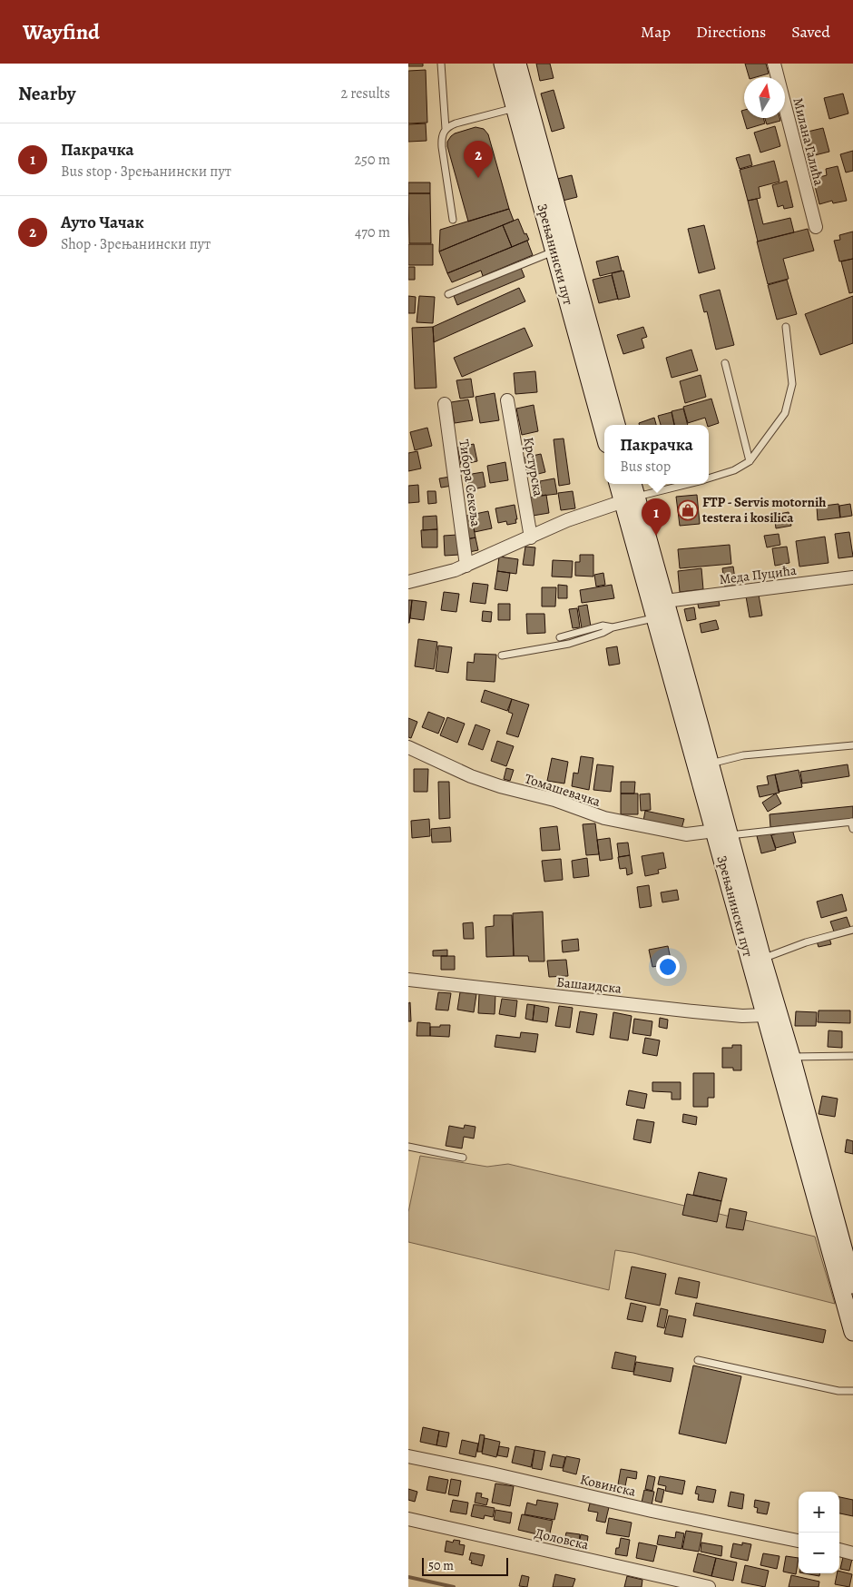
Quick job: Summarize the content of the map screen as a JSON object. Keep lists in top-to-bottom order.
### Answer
{
  "streets": {
    "main road": ["Зрењанински пут"],
    "street": [
      "Милана Галића",
      "Крстурска",
      "Тибора Секеља",
      "Меда Пуцића",
      "Томашевачка",
      "Башаидска",
      "Ковинска",
      "Доловска"
    ]
  },
  "crossings": [
    ["Зрењанински пут", "Меда Пуцића"],
    ["Зрењанински пут", "Томашевачка"],
    ["Зрењанински пут", "Башаидска"]
  ],
  "places": {
    "shop": ["FTP - Servis motornih testera i kosilica"]
  },
  "scale_bar": "50 m",
  "north": "top",
  "page": {
    "header": "Wayfind",
    "nav": ["Map", "Directions", "Saved"],
    "heading": ["Nearby", "2 results"],
    "list": [
      {
        "mark": "1",
        "name": "Пакрачка",
        "note": "Bus stop · Зрењанински пут",
        "value": "250 m"
      },
      {
        "mark": "2",
        "name": "Ауто Чачак",
        "note": "Shop · Зрењанински пут",
        "value": "470 m"
      }
    ],
    "pins": ["2", "1"],
    "popup": ["Пакрачка", "Bus stop"],
    "map_buttons": ["+", "−"],
    "scale": "50 m"
  }
}
